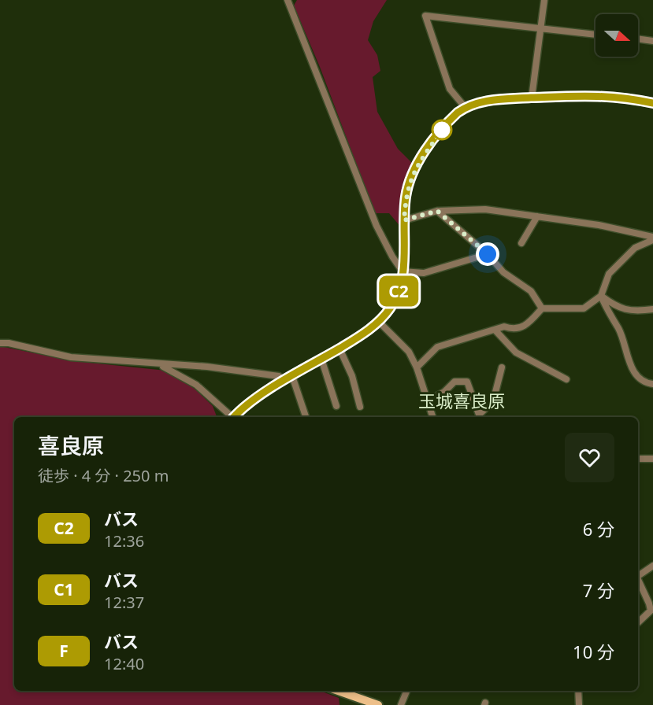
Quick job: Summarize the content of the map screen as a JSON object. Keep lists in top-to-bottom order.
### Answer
{
  "districts": ["玉城喜良原"],
  "lines": ["bus line C2"],
  "north": "right",
  "page": {
    "on_map": "C2",
    "heading": ["喜良原", "徒歩 · 4 分 · 250 m"],
    "list": [
      {
        "mark": "C2",
        "name": "バス",
        "note": "12:36",
        "value": "6 分"
      },
      {
        "mark": "C1",
        "name": "バス",
        "note": "12:37",
        "value": "7 分"
      },
      {
        "mark": "F",
        "name": "バス",
        "note": "12:40",
        "value": "10 分"
      }
    ]
  }
}
